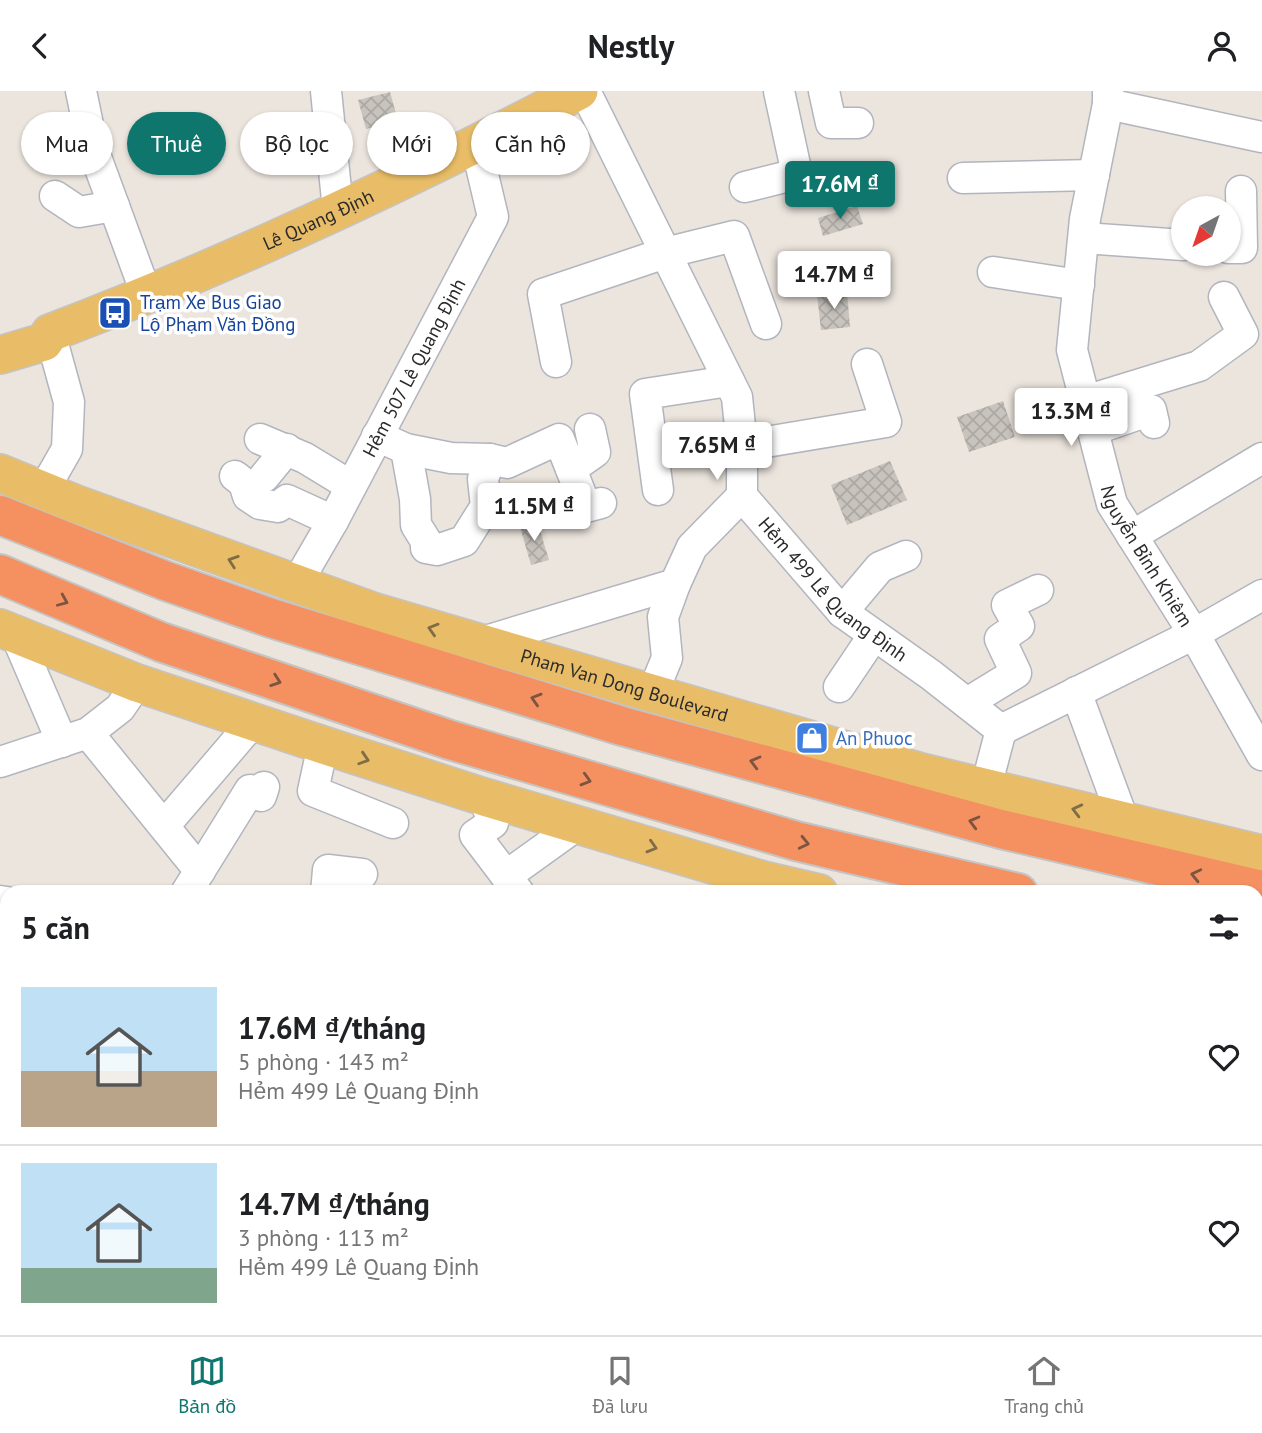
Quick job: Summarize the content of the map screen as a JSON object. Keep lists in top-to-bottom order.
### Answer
{
  "streets": {
    "highway": ["Pham Van Dong Boulevard"],
    "main road": ["Lê Quang Định"],
    "street": ["Hẻm 507 Lê Quang Định", "Nguyễn Bỉnh Khiêm", "Hẻm 499 Lê Quang Định"]
  },
  "crossings": [
    ["Hẻm 507 Lê Quang Định", "Pham Van Dong Boulevard"]
  ],
  "places": {
    "bus stop": ["Trạm Xe Bus Giao Lộ Phạm Văn Đồng"],
    "shop": ["An Phuoc"]
  },
  "north": "bottom left",
  "page": {
    "header": "Nestly",
    "chip": [
      "Mua",
      "Thuê",
      "Bộ lọc",
      "Mới",
      "Căn hộ"
    ],
    "price": [
      "17.6M ₫",
      "14.7M ₫",
      "13.3M ₫",
      "7.65M ₫",
      "11.5M ₫"
    ],
    "heading": "5 căn",
    "list": [
      {
        "name": "17.6M ₫/tháng",
        "note": "5 phòng · 143 m² · Hẻm 499 Lê Quang Định"
      },
      {
        "name": "14.7M ₫/tháng",
        "note": "3 phòng · 113 m² · Hẻm 499 Lê Quang Định"
      }
    ],
    "tabs": ["Bản đồ", "Đã lưu", "Trang chủ"]
  }
}
